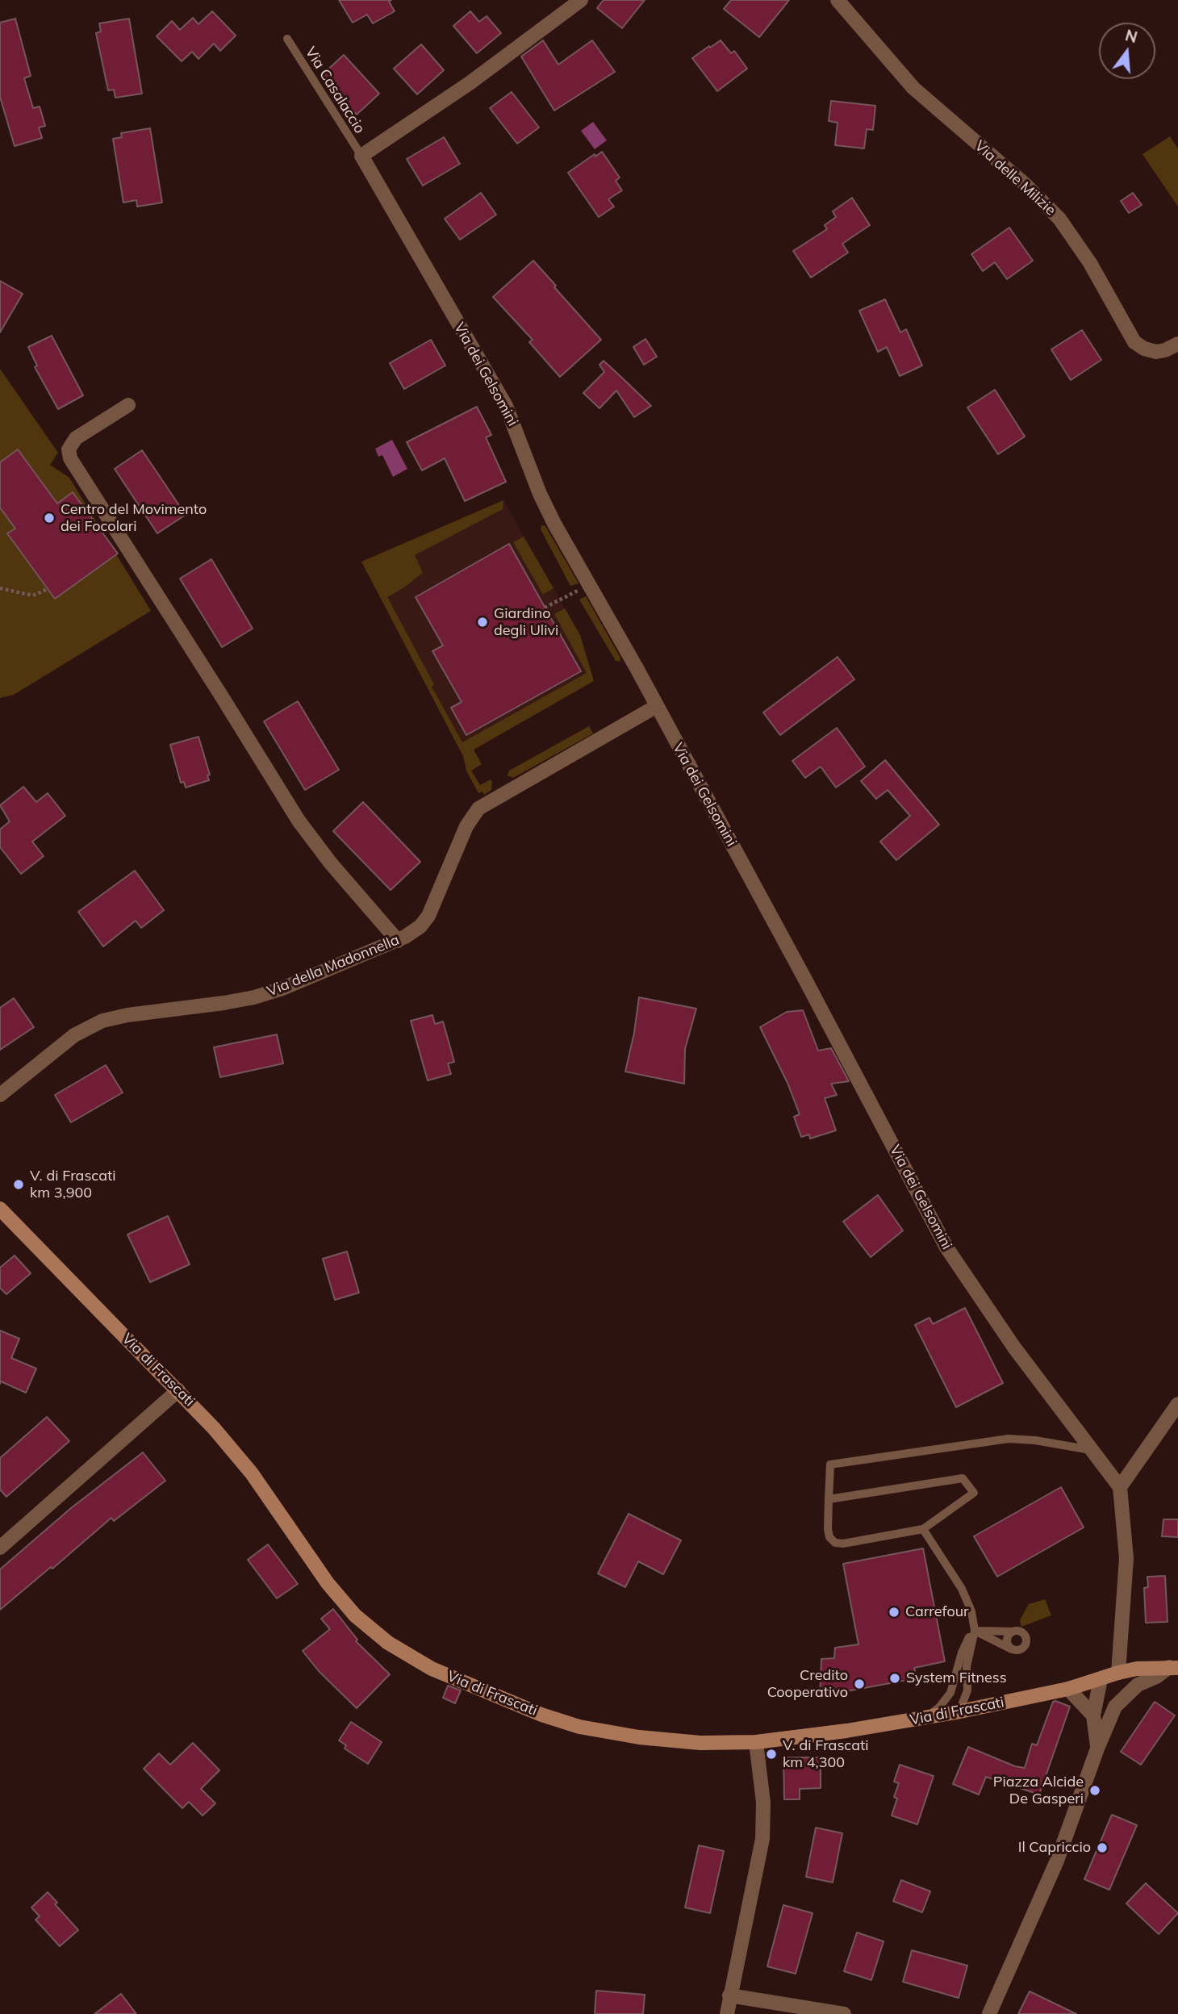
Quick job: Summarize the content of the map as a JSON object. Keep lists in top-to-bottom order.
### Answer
{
  "streets": {
    "main road": ["Via di Frascati"],
    "street": ["Via delle Milizie", "Via dei Gelsomini", "Via della Madonnella"],
    "lane": ["Via Casalaccio"]
  },
  "crossings": [
    ["Via Casalaccio", "Via dei Gelsomini"],
    ["Via dei Gelsomini", "Via della Madonnella"]
  ],
  "places": [
    "Centro del Movimento dei Focolari",
    "Giardino degli Ulivi",
    "V. di Frascati km 3,900",
    "Carrefour",
    "System Fitness",
    "Credito Cooperativo",
    "V. di Frascati km 4,300",
    "Piazza Alcide De Gasperi",
    "Il Capriccio"
  ],
  "north": "top"
}
